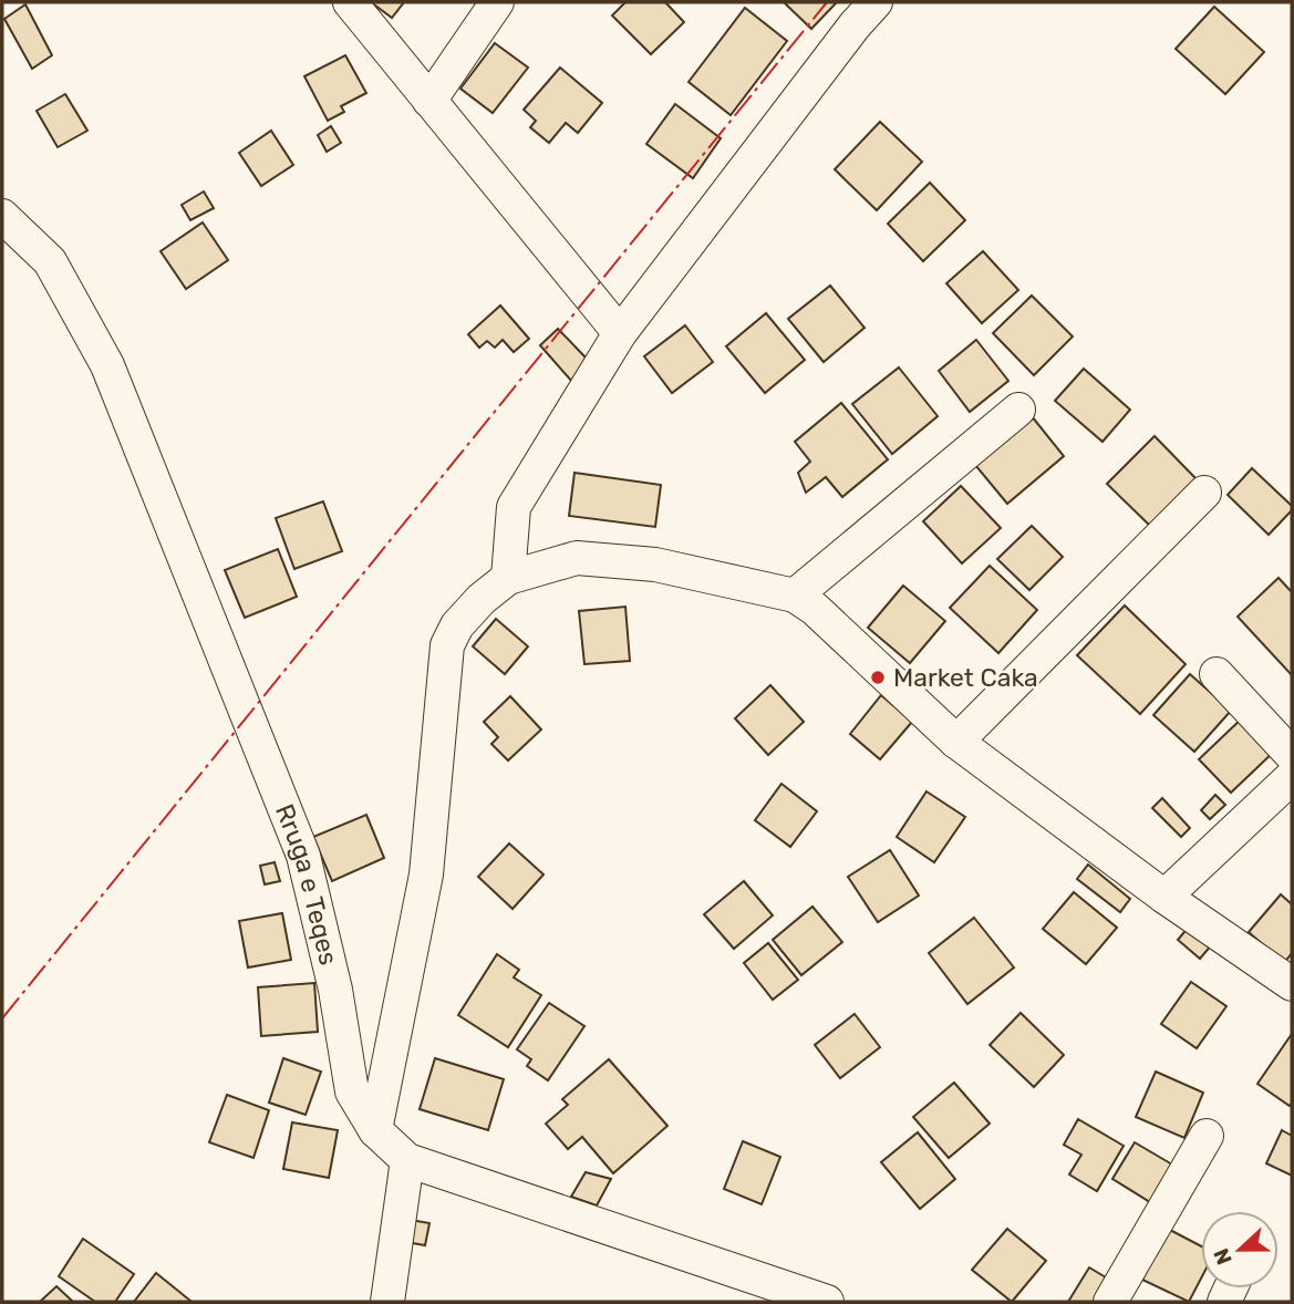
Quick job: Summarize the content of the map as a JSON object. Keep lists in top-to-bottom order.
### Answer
{
  "streets": {
    "street": ["Rruga e Teqes"]
  },
  "places": ["Market Caka"],
  "north": "left"
}
